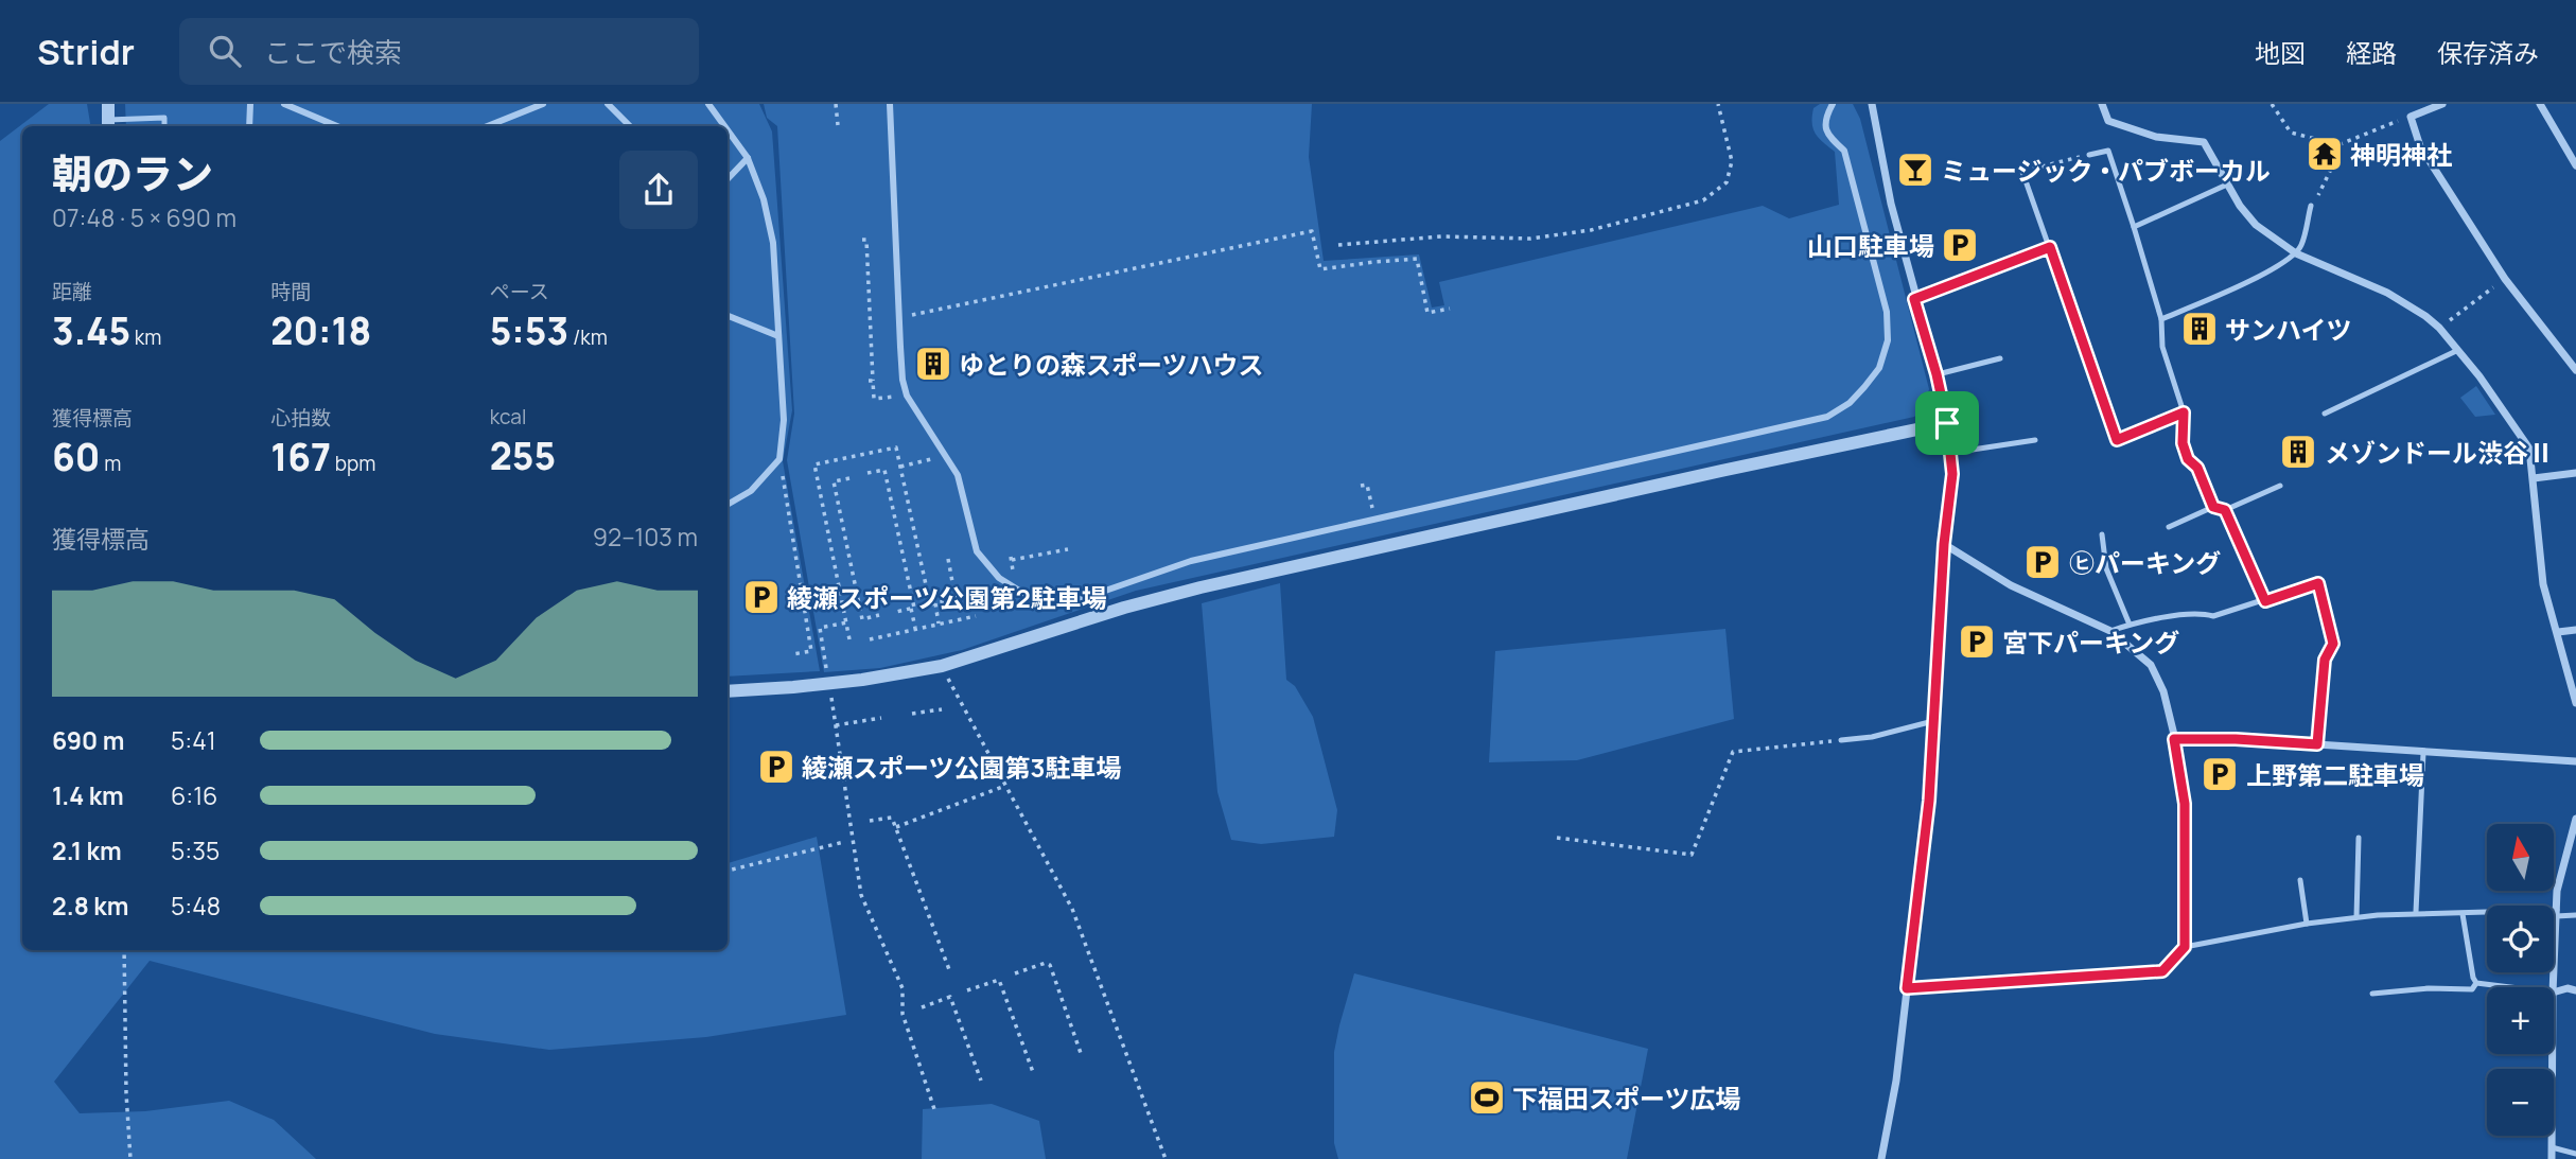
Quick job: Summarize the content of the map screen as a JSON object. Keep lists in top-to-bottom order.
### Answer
{
  "places": {
    "temple": ["神明神社"],
    "bar": ["ミュージック・パブボーカル"],
    "parking": [
      "山口駐車場",
      "㋪パーキング",
      "綾瀬スポーツ公園第2駐車場",
      "宮下パーキング",
      "綾瀬スポーツ公園第3駐車場",
      "上野第二駐車場"
    ],
    "building": ["サンハイツ", "ゆとりの森スポーツハウス", "メゾンドール渋谷Ⅱ"],
    "sports": ["下福田スポーツ広場"]
  },
  "north": "top",
  "page": {
    "header": "Stridr",
    "search": "ここで検索",
    "nav": ["地図", "経路", "保存済み"],
    "heading": ["朝のラン", "07:48 · 5 × 690 m"],
    "stats": [
      ["距離", "3.45 km"],
      ["時間", "20:18"],
      ["ペース", "5:53 /km"],
      ["獲得標高", "60 m"],
      ["心拍数", "167 bpm"],
      ["kcal", "255"]
    ],
    "chart": ["獲得標高", "92–103 m"],
    "list": [
      {
        "name": "690 m",
        "note": "5:41"
      },
      {
        "name": "1.4 km",
        "note": "6:16"
      },
      {
        "name": "2.1 km",
        "note": "5:35"
      },
      {
        "name": "2.8 km",
        "note": "5:48"
      }
    ],
    "map_buttons": ["+", "−"]
  }
}
